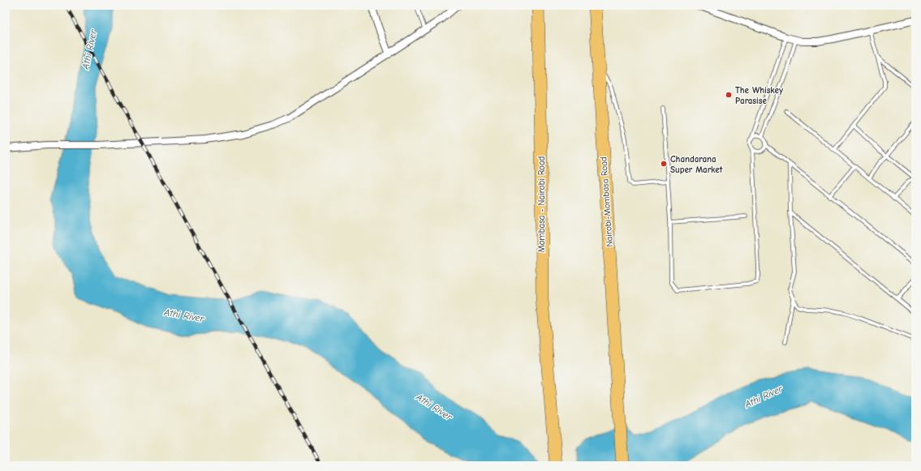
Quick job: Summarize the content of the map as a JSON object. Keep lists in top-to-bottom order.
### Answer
{
  "streets": {
    "highway": ["Nairobi-Mombasa Road", "Mombasa - Nairobi Road"]
  },
  "water": ["Athi River"],
  "places": ["The Whiskey Parasise", "Chandarana Super Market"]
}
